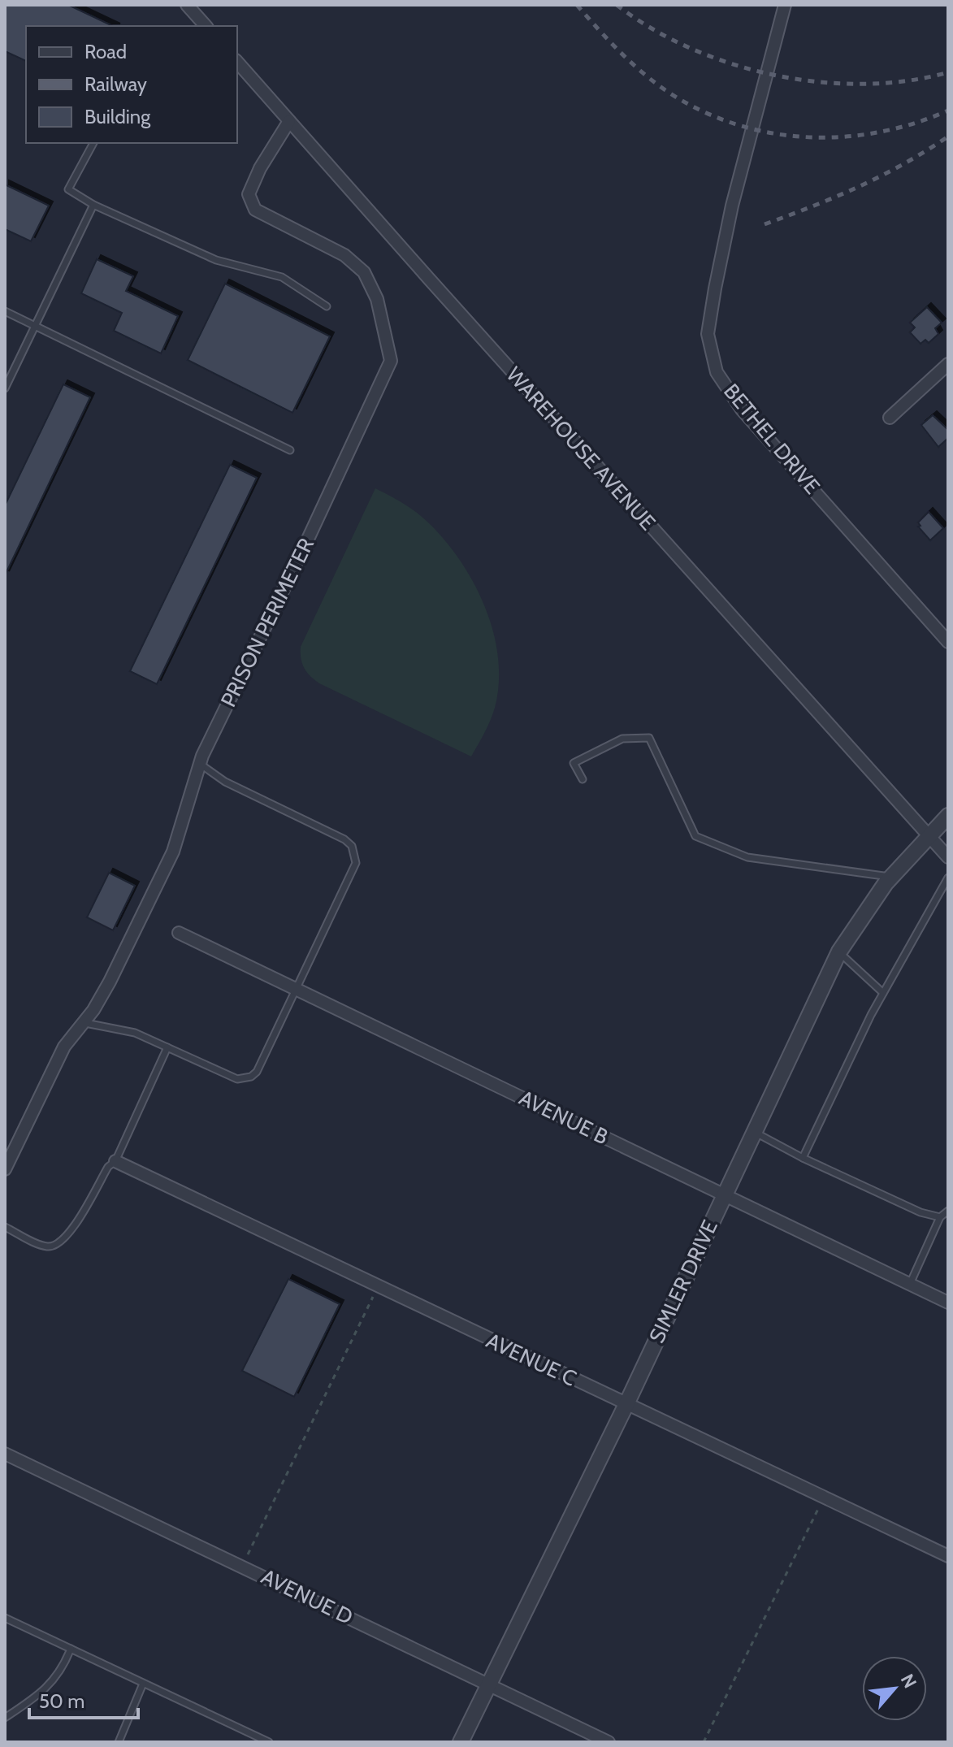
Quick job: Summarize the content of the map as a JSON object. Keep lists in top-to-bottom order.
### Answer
{
  "streets": {
    "street": [
      "BETHEL DRIVE",
      "WAREHOUSE AVENUE",
      "PRISON PERIMETER",
      "AVENUE B",
      "SIMLER DRIVE",
      "AVENUE C",
      "AVENUE D"
    ]
  },
  "crossings": [
    ["WAREHOUSE AVENUE", "PRISON PERIMETER"],
    ["WAREHOUSE AVENUE", "SIMLER DRIVE"],
    ["AVENUE B", "SIMLER DRIVE"],
    ["SIMLER DRIVE", "AVENUE C"],
    ["SIMLER DRIVE", "AVENUE D"]
  ],
  "legend": ["Road", "Railway", "Building"],
  "scale_bar": "50 m",
  "north": "top right"
}
